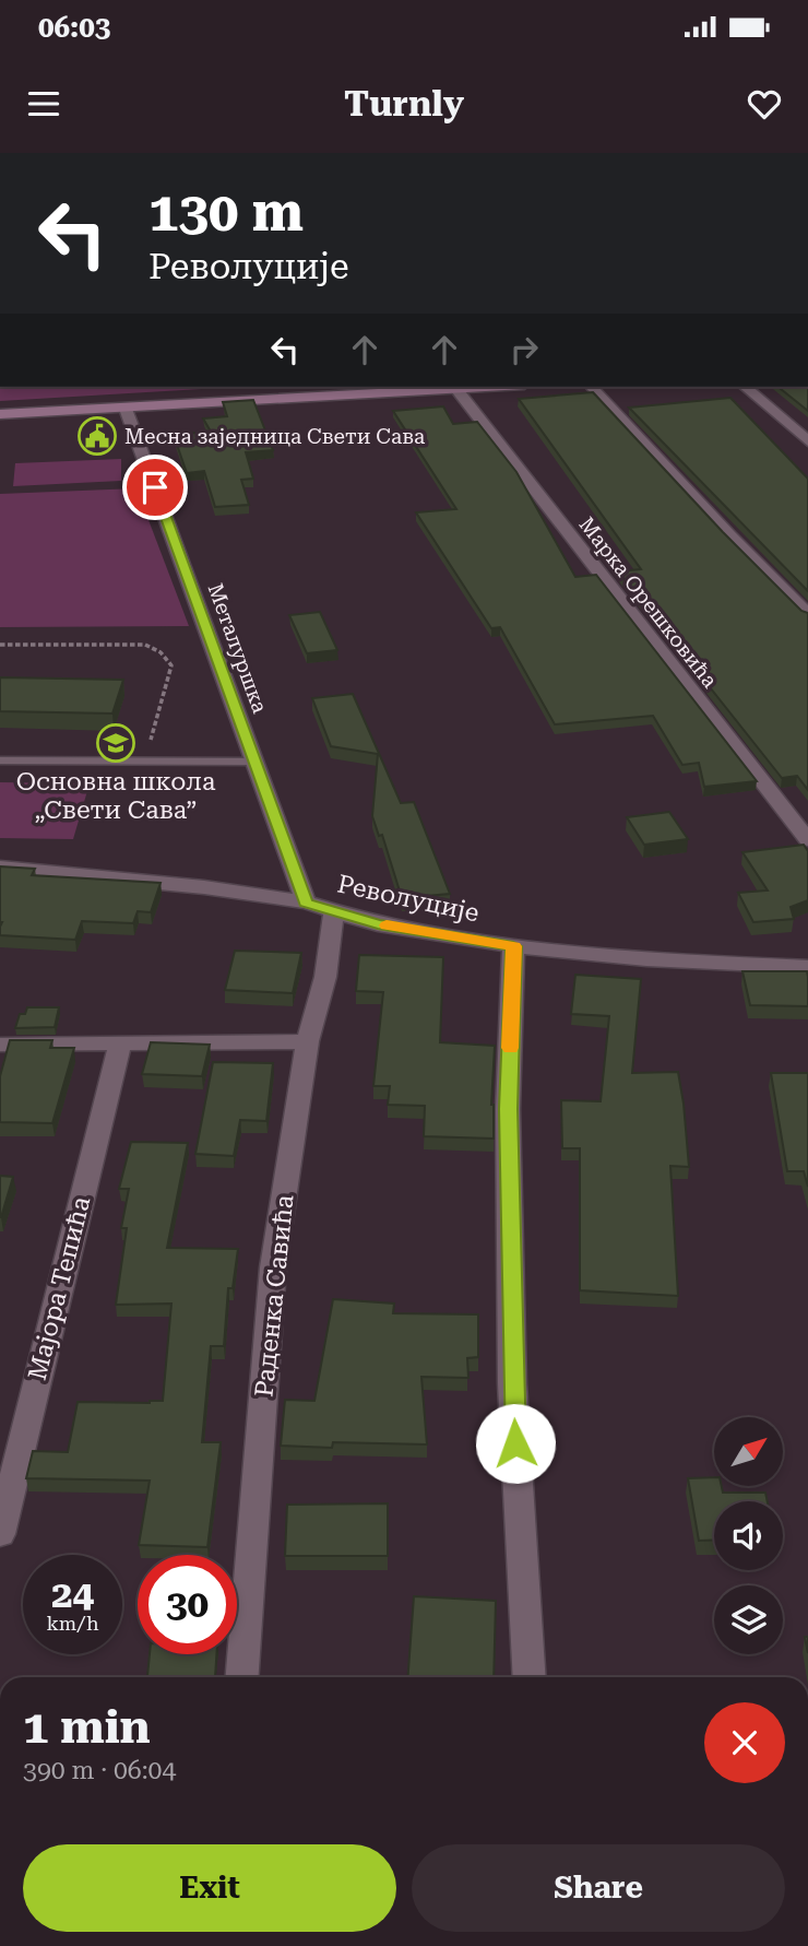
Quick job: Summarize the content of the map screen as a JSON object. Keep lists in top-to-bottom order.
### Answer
{
  "streets": {
    "street": [
      "Марка Орешковића",
      "Металуршка",
      "Револуције",
      "Мајора Тепића",
      "Раденка Савића"
    ]
  },
  "crossings": [
    ["Металуршка", "Револуције"],
    ["Револуције", "Раденка Савића"]
  ],
  "places": {
    "public building": ["Месна заједница Свети Сава"],
    "school or university": ["Основна школа „Свети Сава”"]
  },
  "north": "top right",
  "page": {
    "status": "06:03",
    "header": "Turnly",
    "turn": ["130 m", "Револуције"],
    "speed": "24 km/h",
    "limit": "30",
    "heading": ["1 min", "390 m · 06:04"],
    "buttons": ["Exit", "Share"]
  }
}
